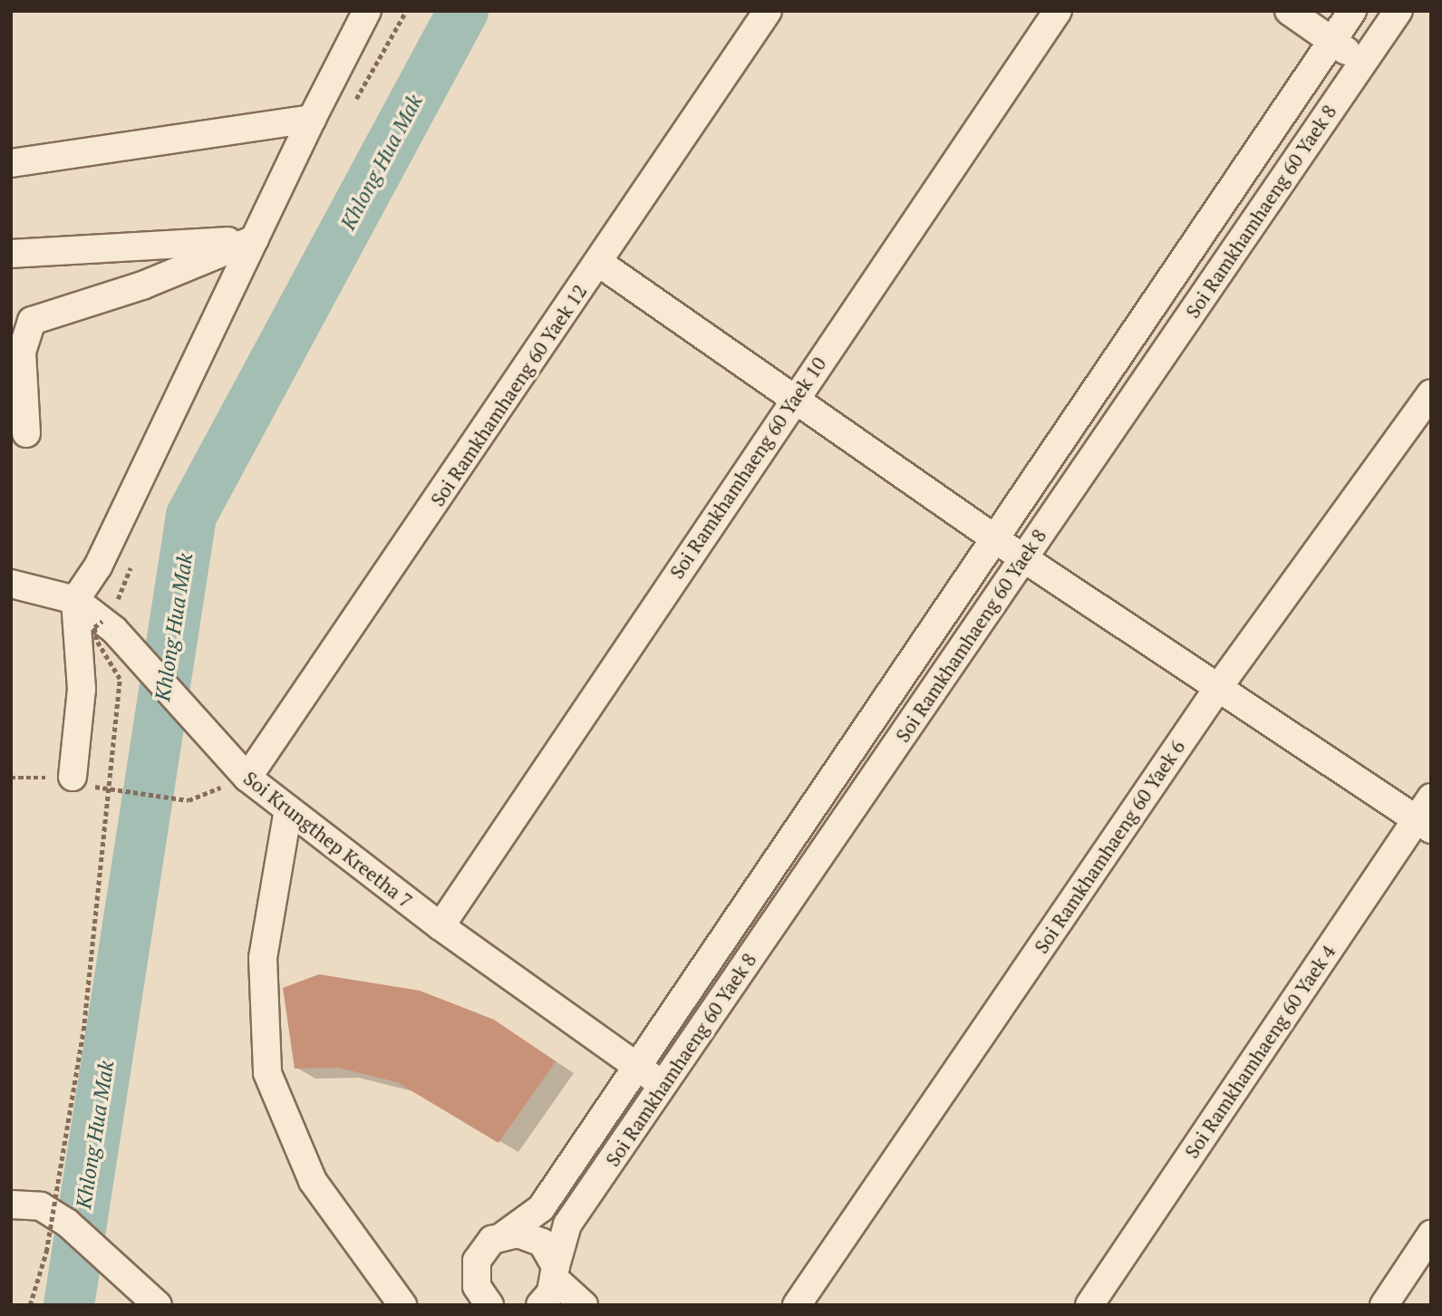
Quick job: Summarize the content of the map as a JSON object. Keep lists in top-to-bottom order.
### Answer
{
  "streets": {
    "street": [
      "Soi Ramkhamhaeng 60 Yaek 8",
      "Soi Ramkhamhaeng 60 Yaek 12",
      "Soi Ramkhamhaeng 60 Yaek 10",
      "Soi Krungthep Kreetha 7",
      "Soi Ramkhamhaeng 60 Yaek 6",
      "Soi Ramkhamhaeng 60 Yaek 4"
    ]
  },
  "crossings": [
    ["Soi Ramkhamhaeng 60 Yaek 8", "Soi Krungthep Kreetha 7"],
    ["Soi Ramkhamhaeng 60 Yaek 12", "Soi Krungthep Kreetha 7"],
    ["Soi Ramkhamhaeng 60 Yaek 10", "Soi Krungthep Kreetha 7"]
  ],
  "water": ["Khlong Hua Mak"]
}
